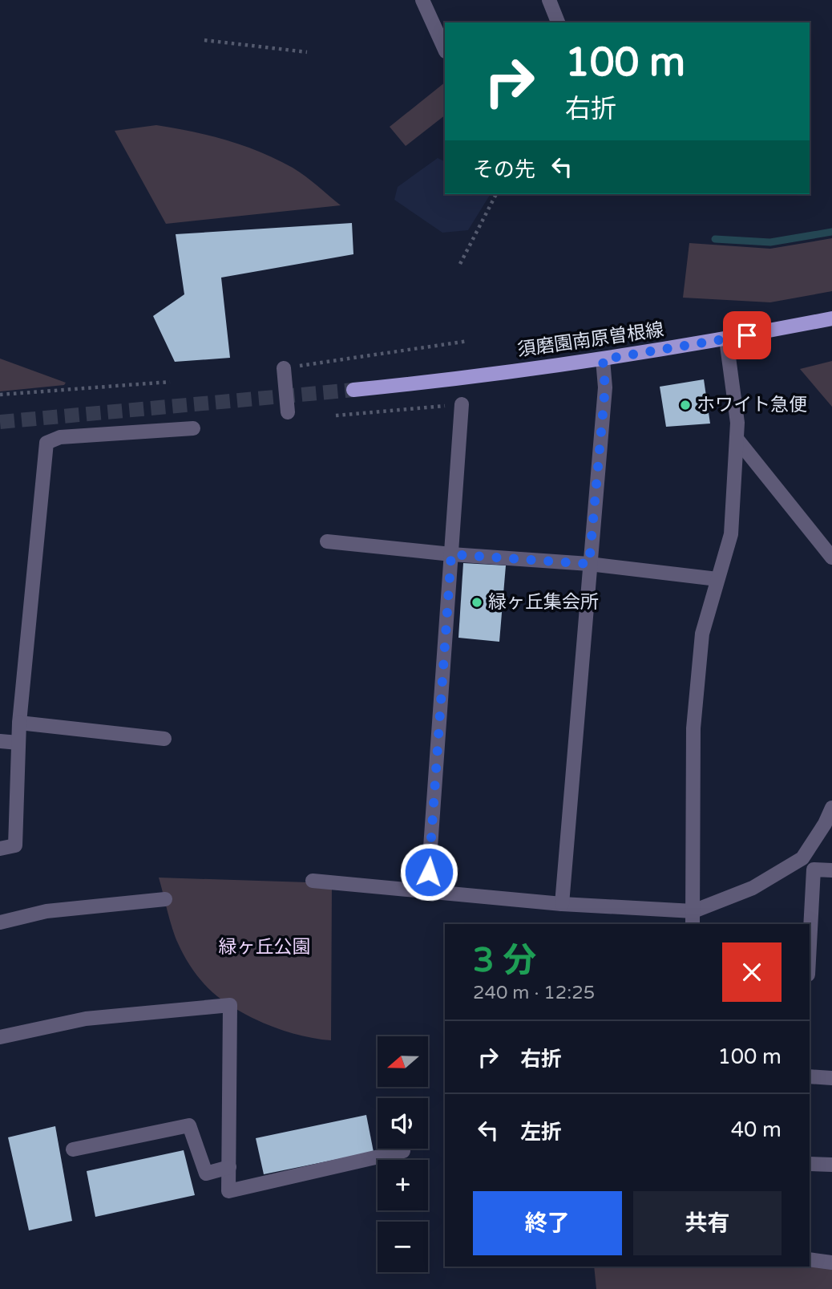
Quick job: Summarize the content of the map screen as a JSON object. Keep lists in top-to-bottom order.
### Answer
{
  "streets": {
    "main road": ["須磨園南原曽根線"]
  },
  "parks": ["緑ヶ丘公園"],
  "places": ["ホワイト急便", "緑ヶ丘集会所"],
  "north": "left",
  "page": {
    "turn": ["100 m", "右折"],
    "then": "その先",
    "heading": ["3 分", "240 m · 12:25"],
    "list": [
      {
        "name": "右折",
        "value": "100 m"
      },
      {
        "name": "左折",
        "value": "40 m"
      }
    ],
    "map_buttons": ["+", "−"],
    "buttons": ["終了", "共有"]
  }
}
